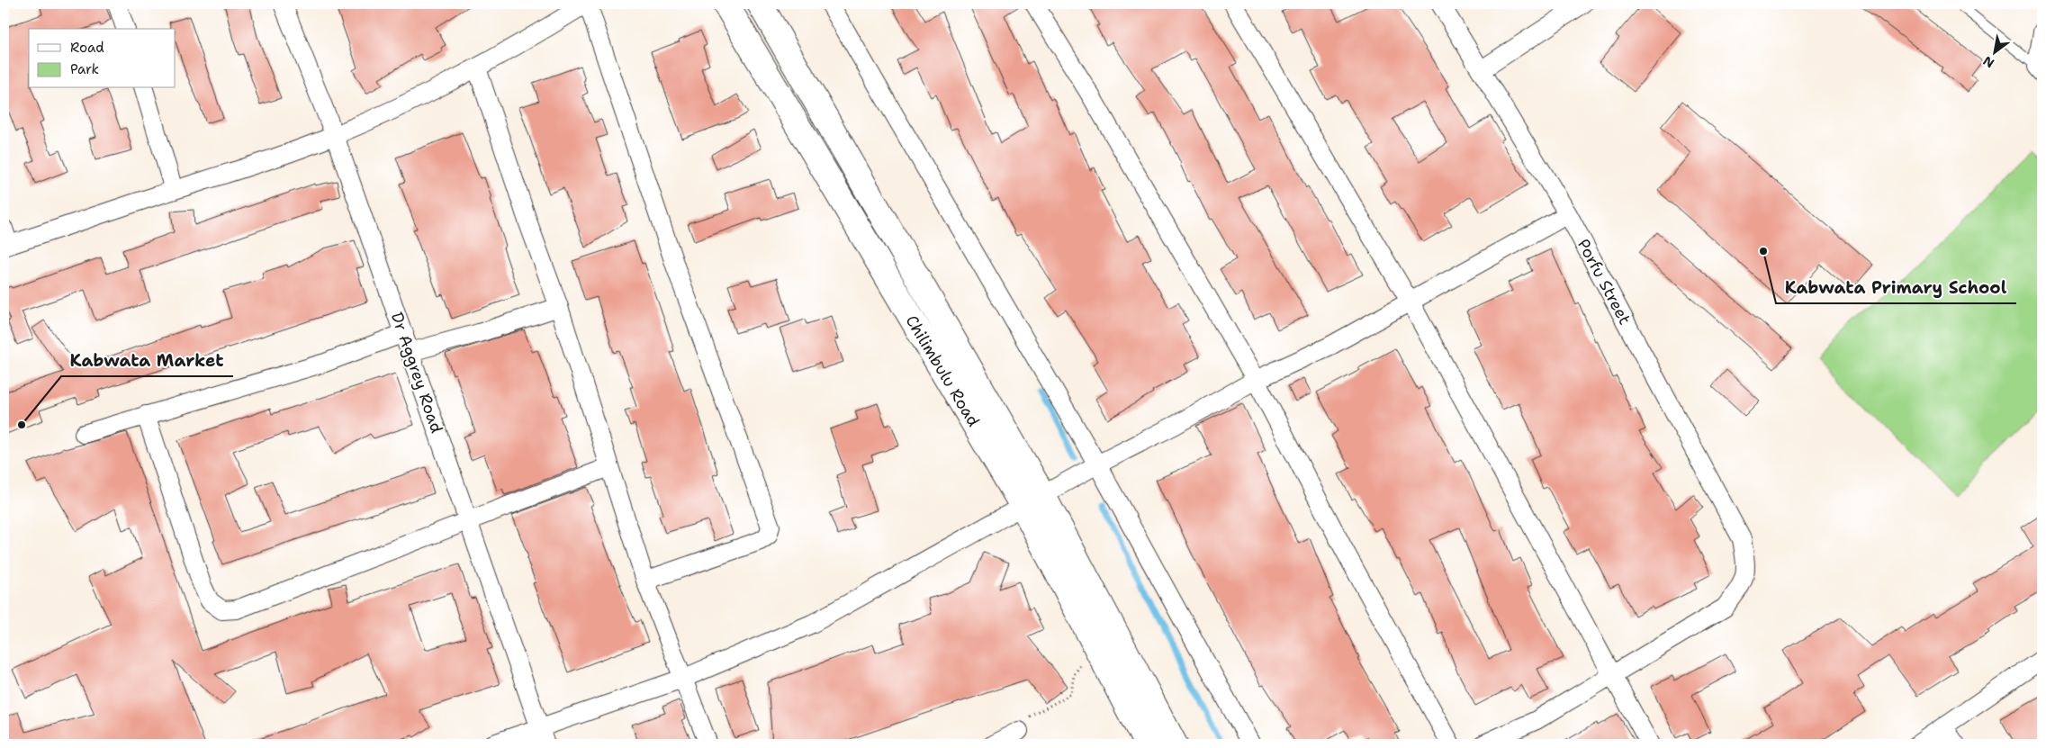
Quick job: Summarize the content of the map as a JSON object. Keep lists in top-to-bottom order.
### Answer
{
  "streets": {
    "main road": ["Chilimbulu Road"],
    "street": ["Porfu Street", "Dr Aggrey Road"]
  },
  "places": ["Kabwata Primary School", "Kabwata Market"],
  "legend": ["Road", "Park"],
  "north": "bottom left"
}
